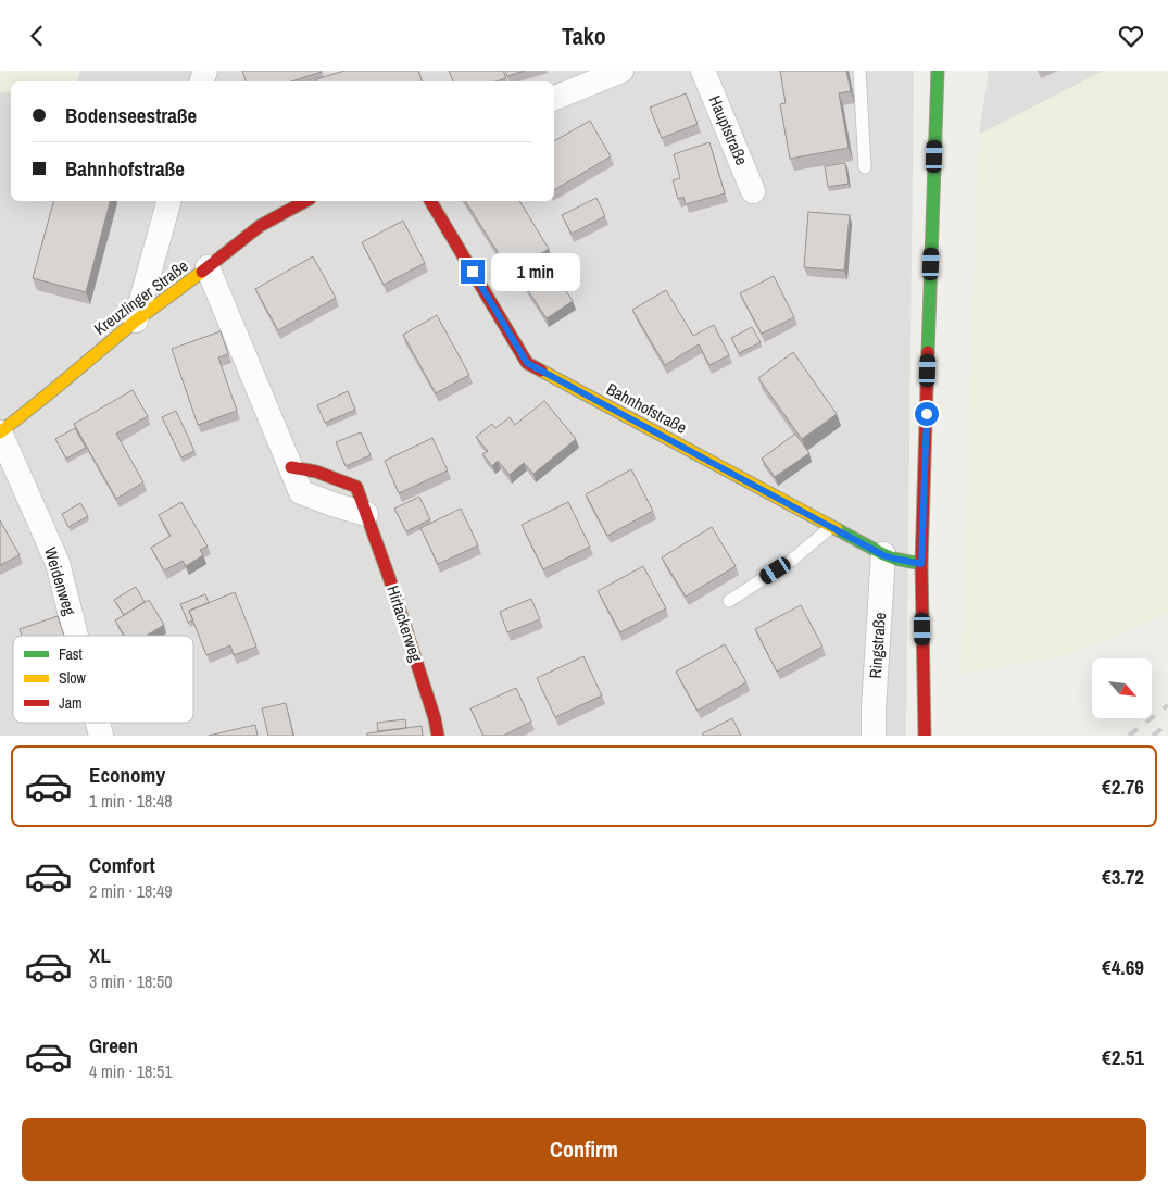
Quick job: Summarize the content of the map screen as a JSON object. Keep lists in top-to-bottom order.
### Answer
{
  "streets": {
    "street": [
      "Hauptstraße",
      "Kreuzlinger Straße",
      "Bahnhofstraße",
      "Weidenweg",
      "Hirtackerweg",
      "Ringstraße"
    ]
  },
  "crossings": [
    ["Kreuzlinger Straße", "Weidenweg"],
    ["Kreuzlinger Straße", "Hirtackerweg"],
    ["Bahnhofstraße", "Ringstraße"]
  ],
  "legend": ["Fast", "Slow", "Jam"],
  "north": "bottom right",
  "page": {
    "header": "Tako",
    "banner": ["Bodenseestraße", "Bahnhofstraße"],
    "bubble": "1 min",
    "list": [
      {
        "name": "Economy",
        "note": "1 min · 18:48",
        "value": "€2.76"
      },
      {
        "name": "Comfort",
        "note": "2 min · 18:49",
        "value": "€3.72"
      },
      {
        "name": "XL",
        "note": "3 min · 18:50",
        "value": "€4.69"
      },
      {
        "name": "Green",
        "note": "4 min · 18:51",
        "value": "€2.51"
      }
    ],
    "buttons": "Confirm"
  }
}
